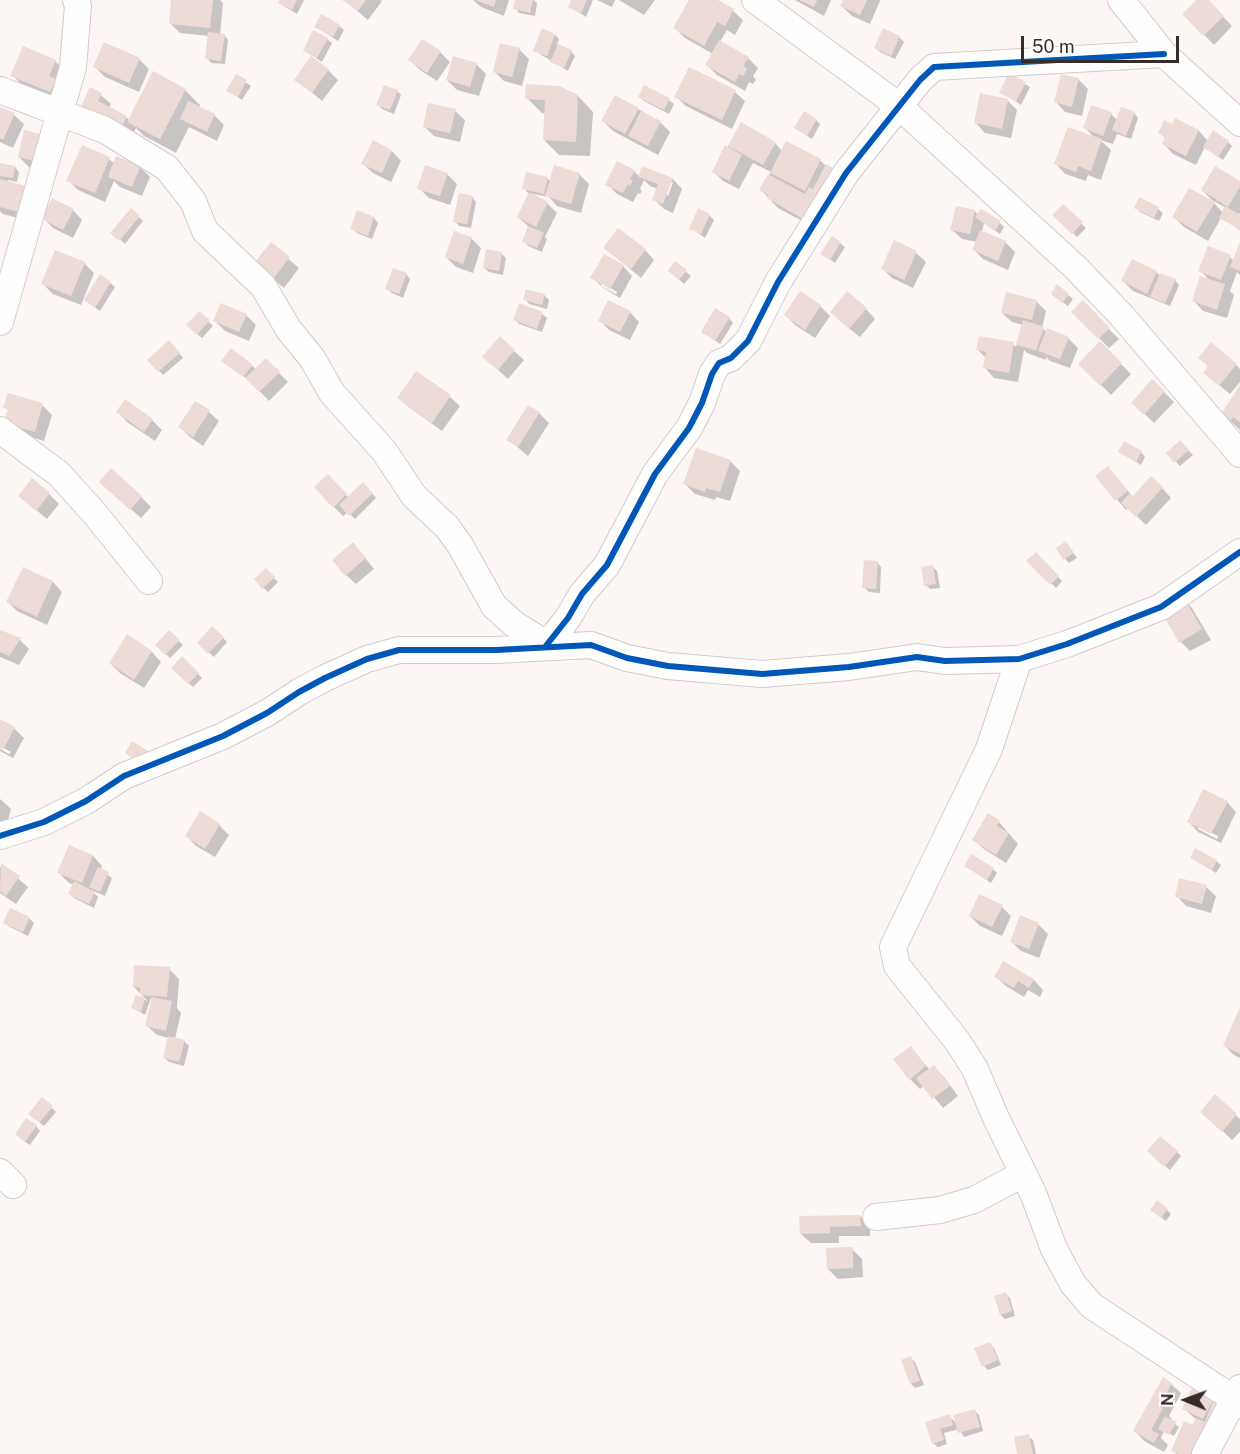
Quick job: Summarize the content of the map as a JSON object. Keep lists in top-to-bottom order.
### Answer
{
  "scale_bar": "50 m",
  "north": "left"
}
